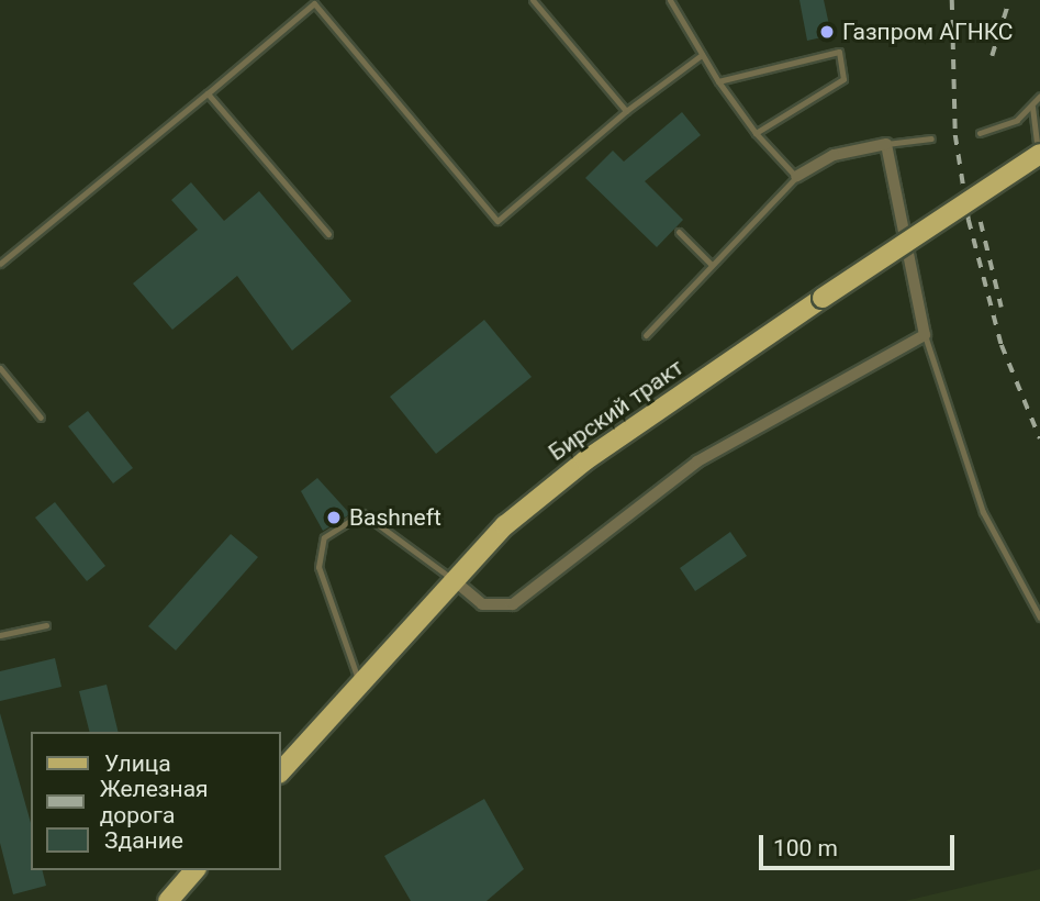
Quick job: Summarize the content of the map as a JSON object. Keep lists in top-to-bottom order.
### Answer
{
  "streets": {
    "main road": ["Бирский тракт"]
  },
  "places": ["Газпром АГНКС", "Bashneft"],
  "legend": ["Улица", "Железная дорога", "Здание"],
  "scale_bar": "100 m"
}
